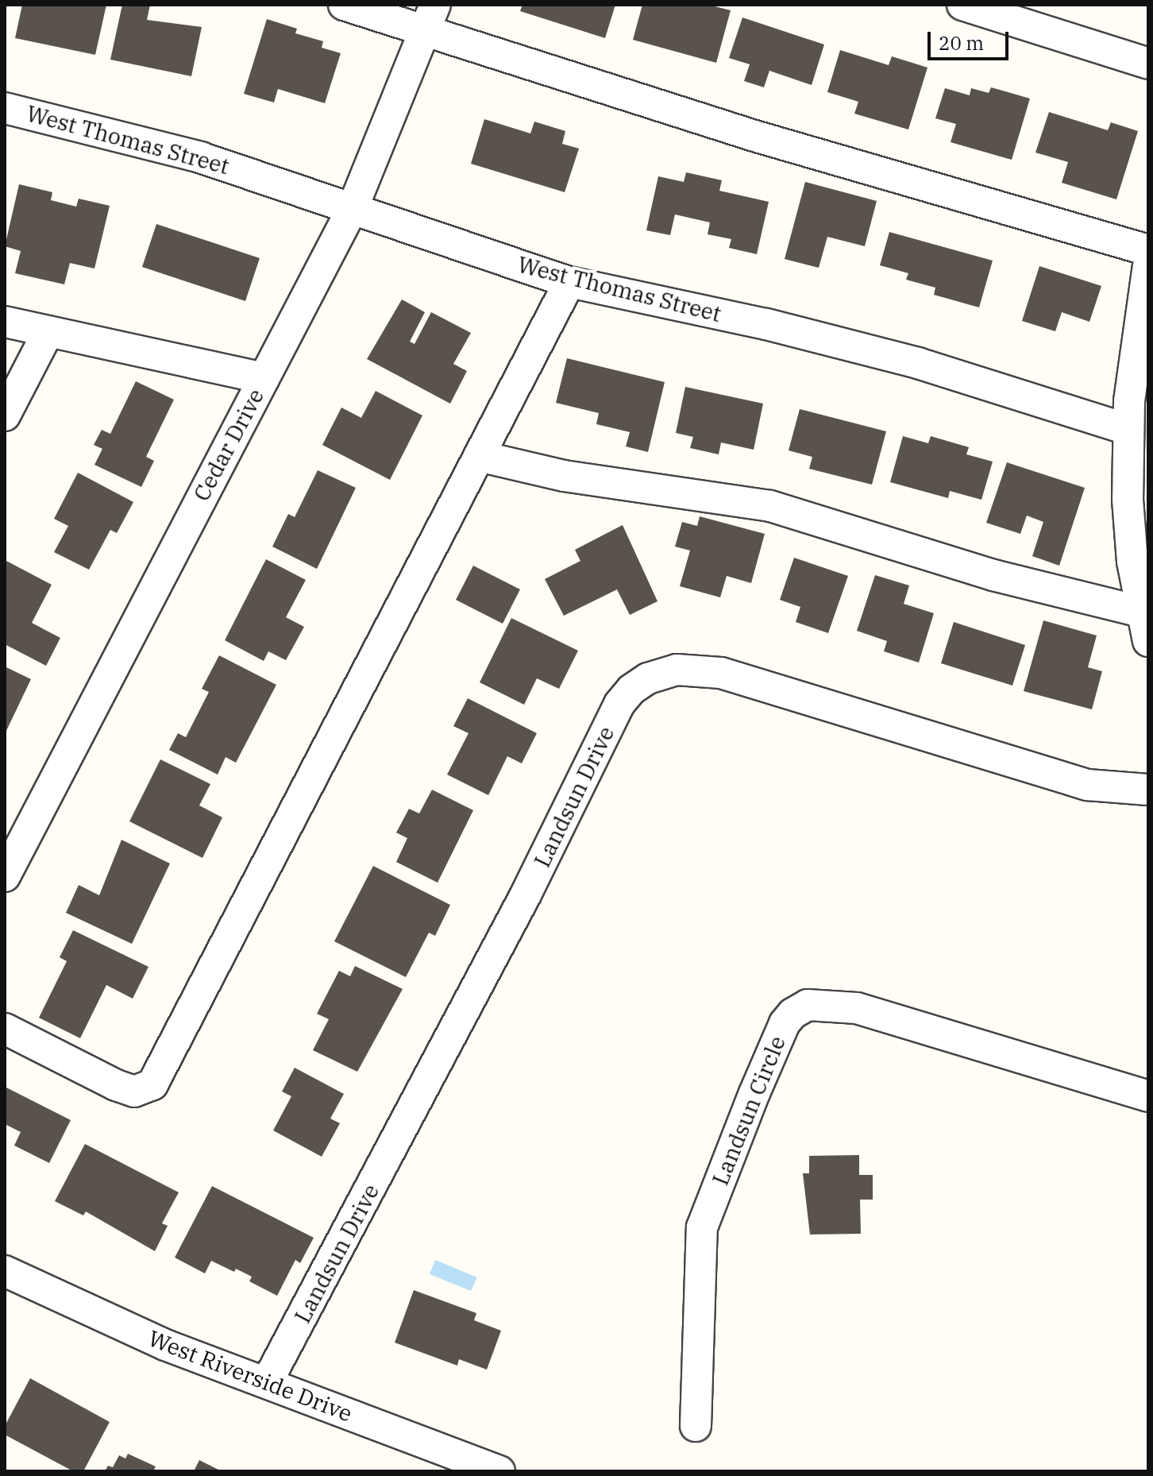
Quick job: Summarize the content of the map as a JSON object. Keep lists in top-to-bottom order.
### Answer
{
  "streets": {
    "street": [
      "West Thomas Street",
      "Cedar Drive",
      "Landsun Drive",
      "Landsun Circle",
      "West Riverside Drive"
    ]
  },
  "crossings": [
    ["West Thomas Street", "Cedar Drive"],
    ["Landsun Drive", "West Riverside Drive"]
  ],
  "scale_bar": "20 m"
}
